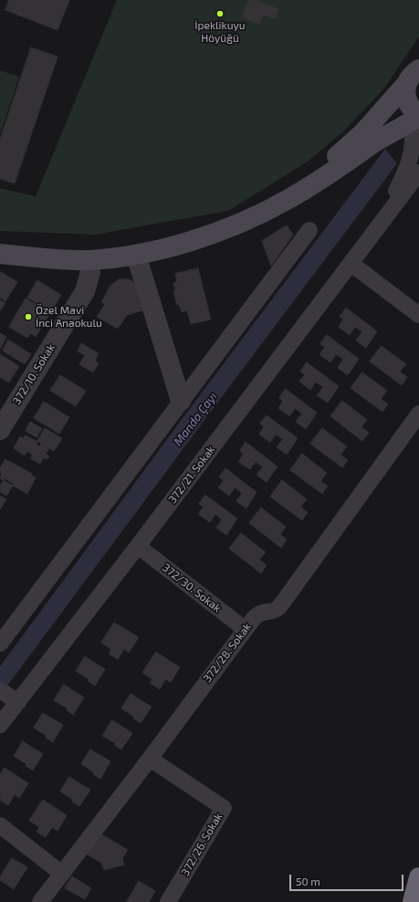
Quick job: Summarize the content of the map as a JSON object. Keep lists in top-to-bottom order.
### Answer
{
  "streets": {
    "street": [
      "372/10. Sokak",
      "372/21. Sokak",
      "372/30. Sokak",
      "372/28. Sokak",
      "372/26. Sokak"
    ]
  },
  "crossings": [
    ["372/21. Sokak", "372/30. Sokak"],
    ["372/30. Sokak", "372/28. Sokak"],
    ["372/28. Sokak", "372/26. Sokak"]
  ],
  "water": ["Manda Çayı"],
  "places": ["İpeklikuyu Höyüğü", "Özel Mavi İnci Anaokulu"],
  "scale_bar": "50 m"
}
